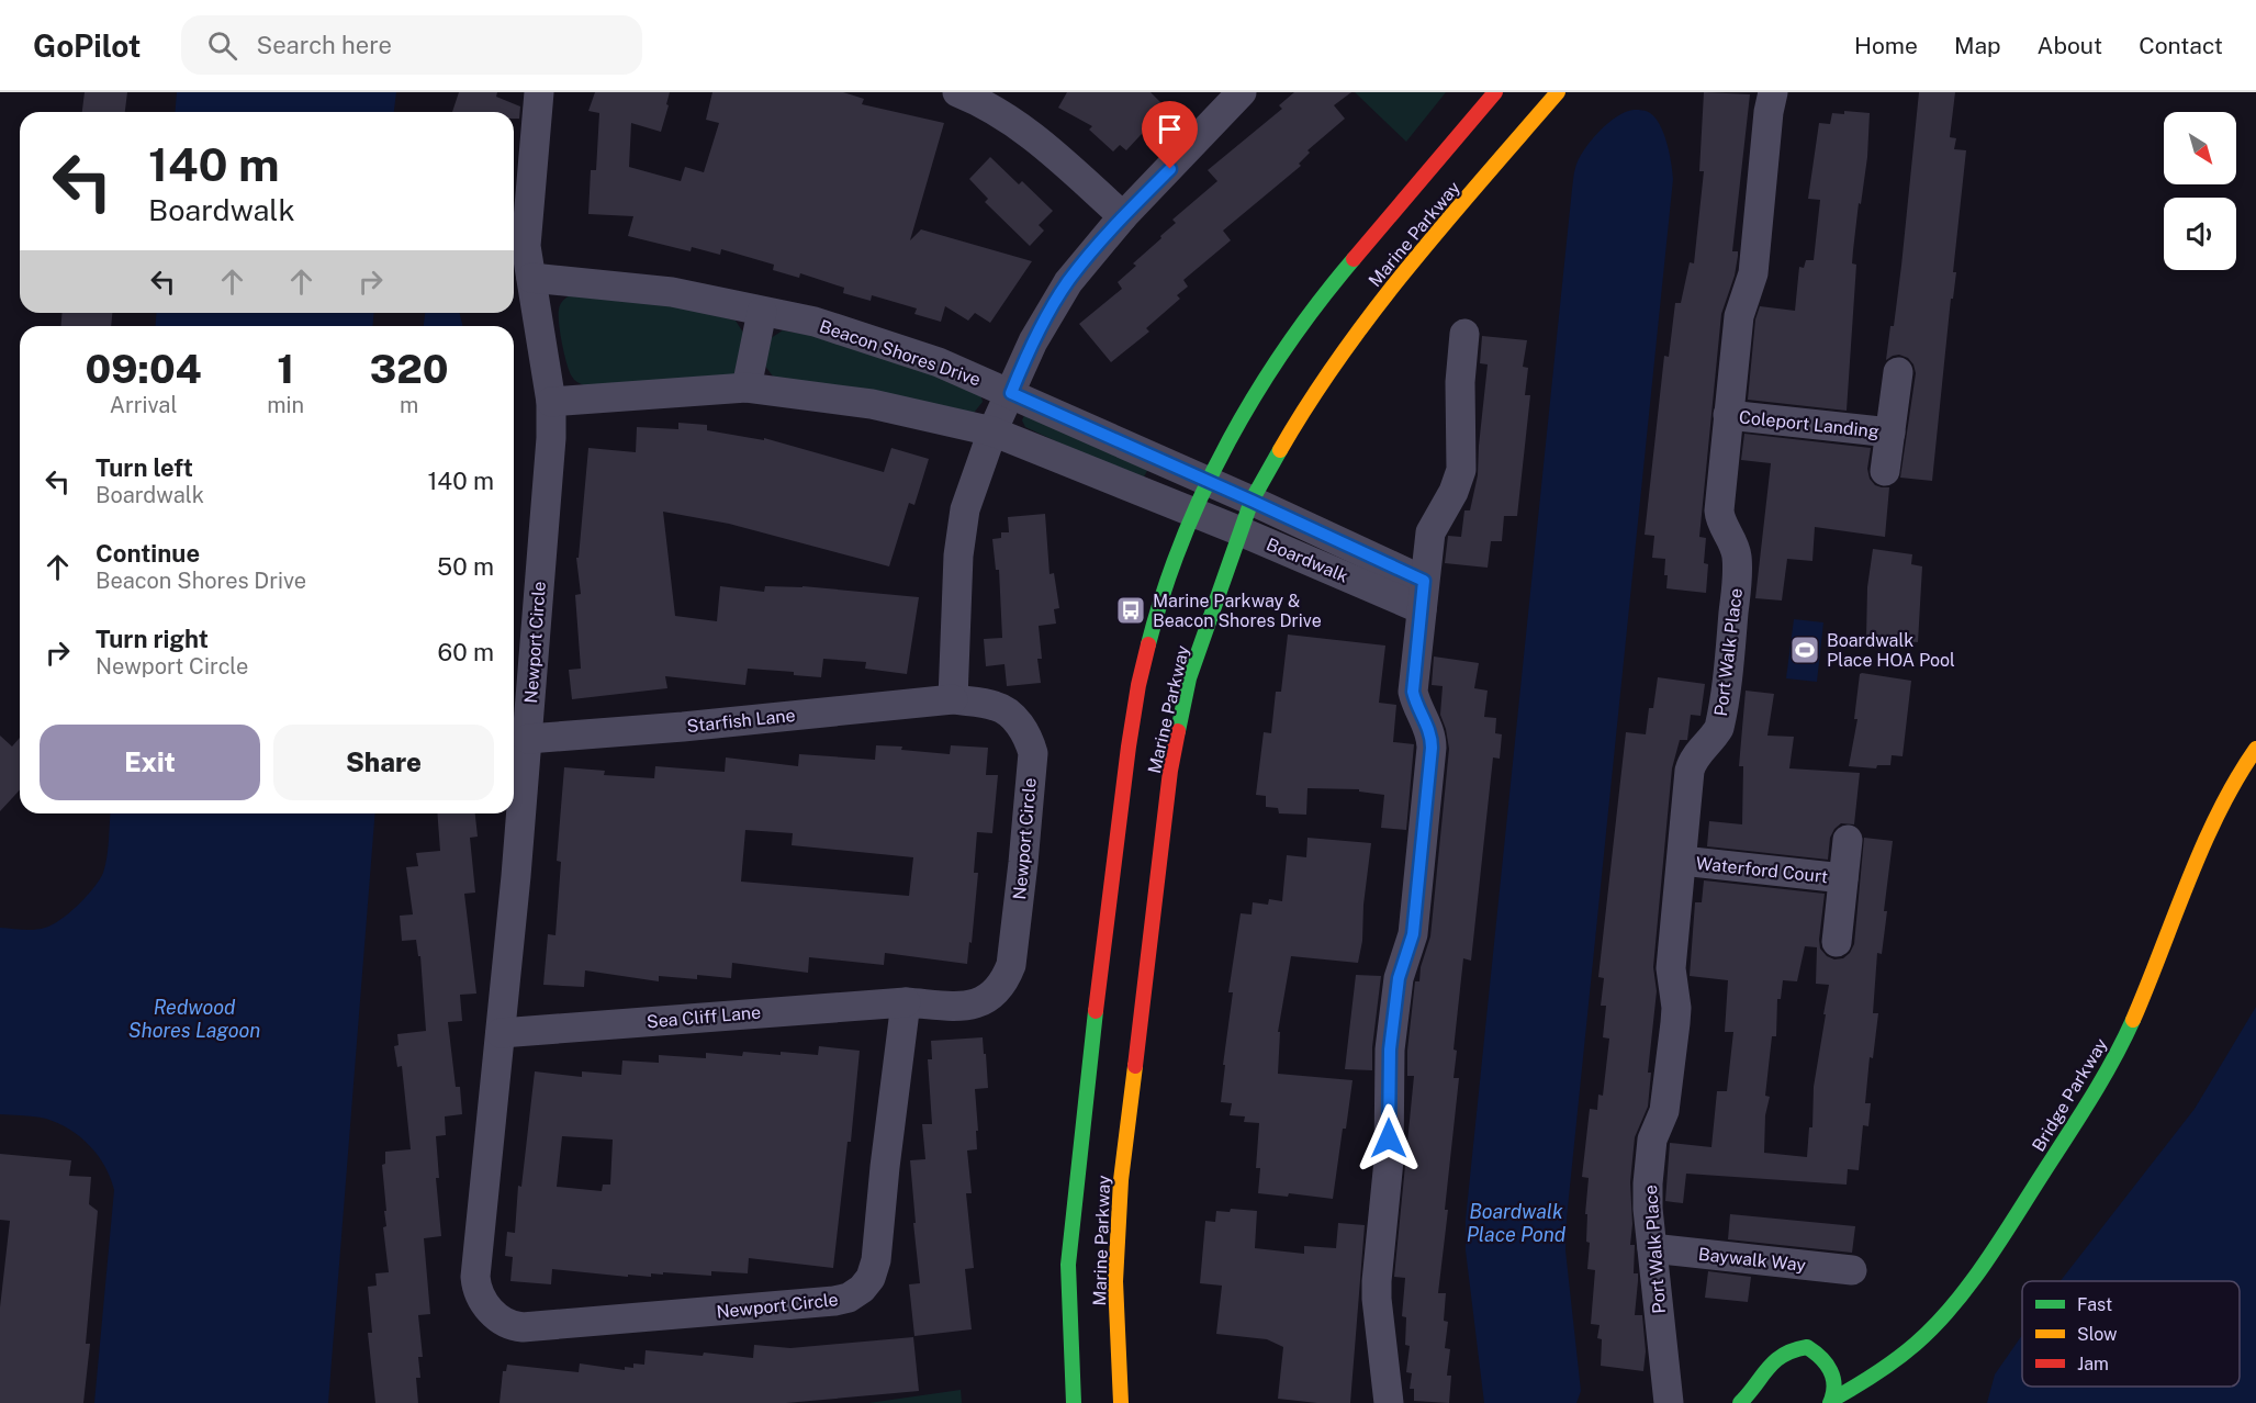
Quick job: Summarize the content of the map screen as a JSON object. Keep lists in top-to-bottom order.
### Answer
{
  "streets": {
    "main road": ["Marine Parkway", "Bridge Parkway"],
    "street": [
      "Beacon Shores Drive",
      "Coleport Landing",
      "Boardwalk",
      "Newport Circle",
      "Port Walk Place",
      "Starfish Lane",
      "Waterford Court",
      "Sea Cliff Lane",
      "Baywalk Way"
    ]
  },
  "crossings": [
    ["Marine Parkway", "Beacon Shores Drive"],
    ["Marine Parkway", "Boardwalk"],
    ["Beacon Shores Drive", "Boardwalk"],
    ["Beacon Shores Drive", "Newport Circle"],
    ["Coleport Landing", "Port Walk Place"],
    ["Newport Circle", "Starfish Lane"],
    ["Newport Circle", "Sea Cliff Lane"],
    ["Port Walk Place", "Waterford Court"],
    ["Port Walk Place", "Baywalk Way"]
  ],
  "water": ["Redwood Shores Lagoon", "Boardwalk Place Pond"],
  "places": {
    "bus stop": ["Marine Parkway & Beacon Shores Drive"],
    "sports": ["Boardwalk Place HOA Pool"]
  },
  "legend": ["Fast", "Slow", "Jam"],
  "north": "bottom right",
  "page": {
    "header": "GoPilot",
    "search": "Search here",
    "nav": [
      "Home",
      "Map",
      "About",
      "Contact"
    ],
    "turn": ["140 m", "Boardwalk"],
    "eta": [
      "09:04",
      "Arrival",
      "1",
      "min",
      "320",
      "m"
    ],
    "list": [
      {
        "name": "Turn left",
        "note": "Boardwalk",
        "value": "140 m"
      },
      {
        "name": "Continue",
        "note": "Beacon Shores Drive",
        "value": "50 m"
      },
      {
        "name": "Turn right",
        "note": "Newport Circle",
        "value": "60 m"
      }
    ],
    "buttons": ["Exit", "Share"]
  }
}
